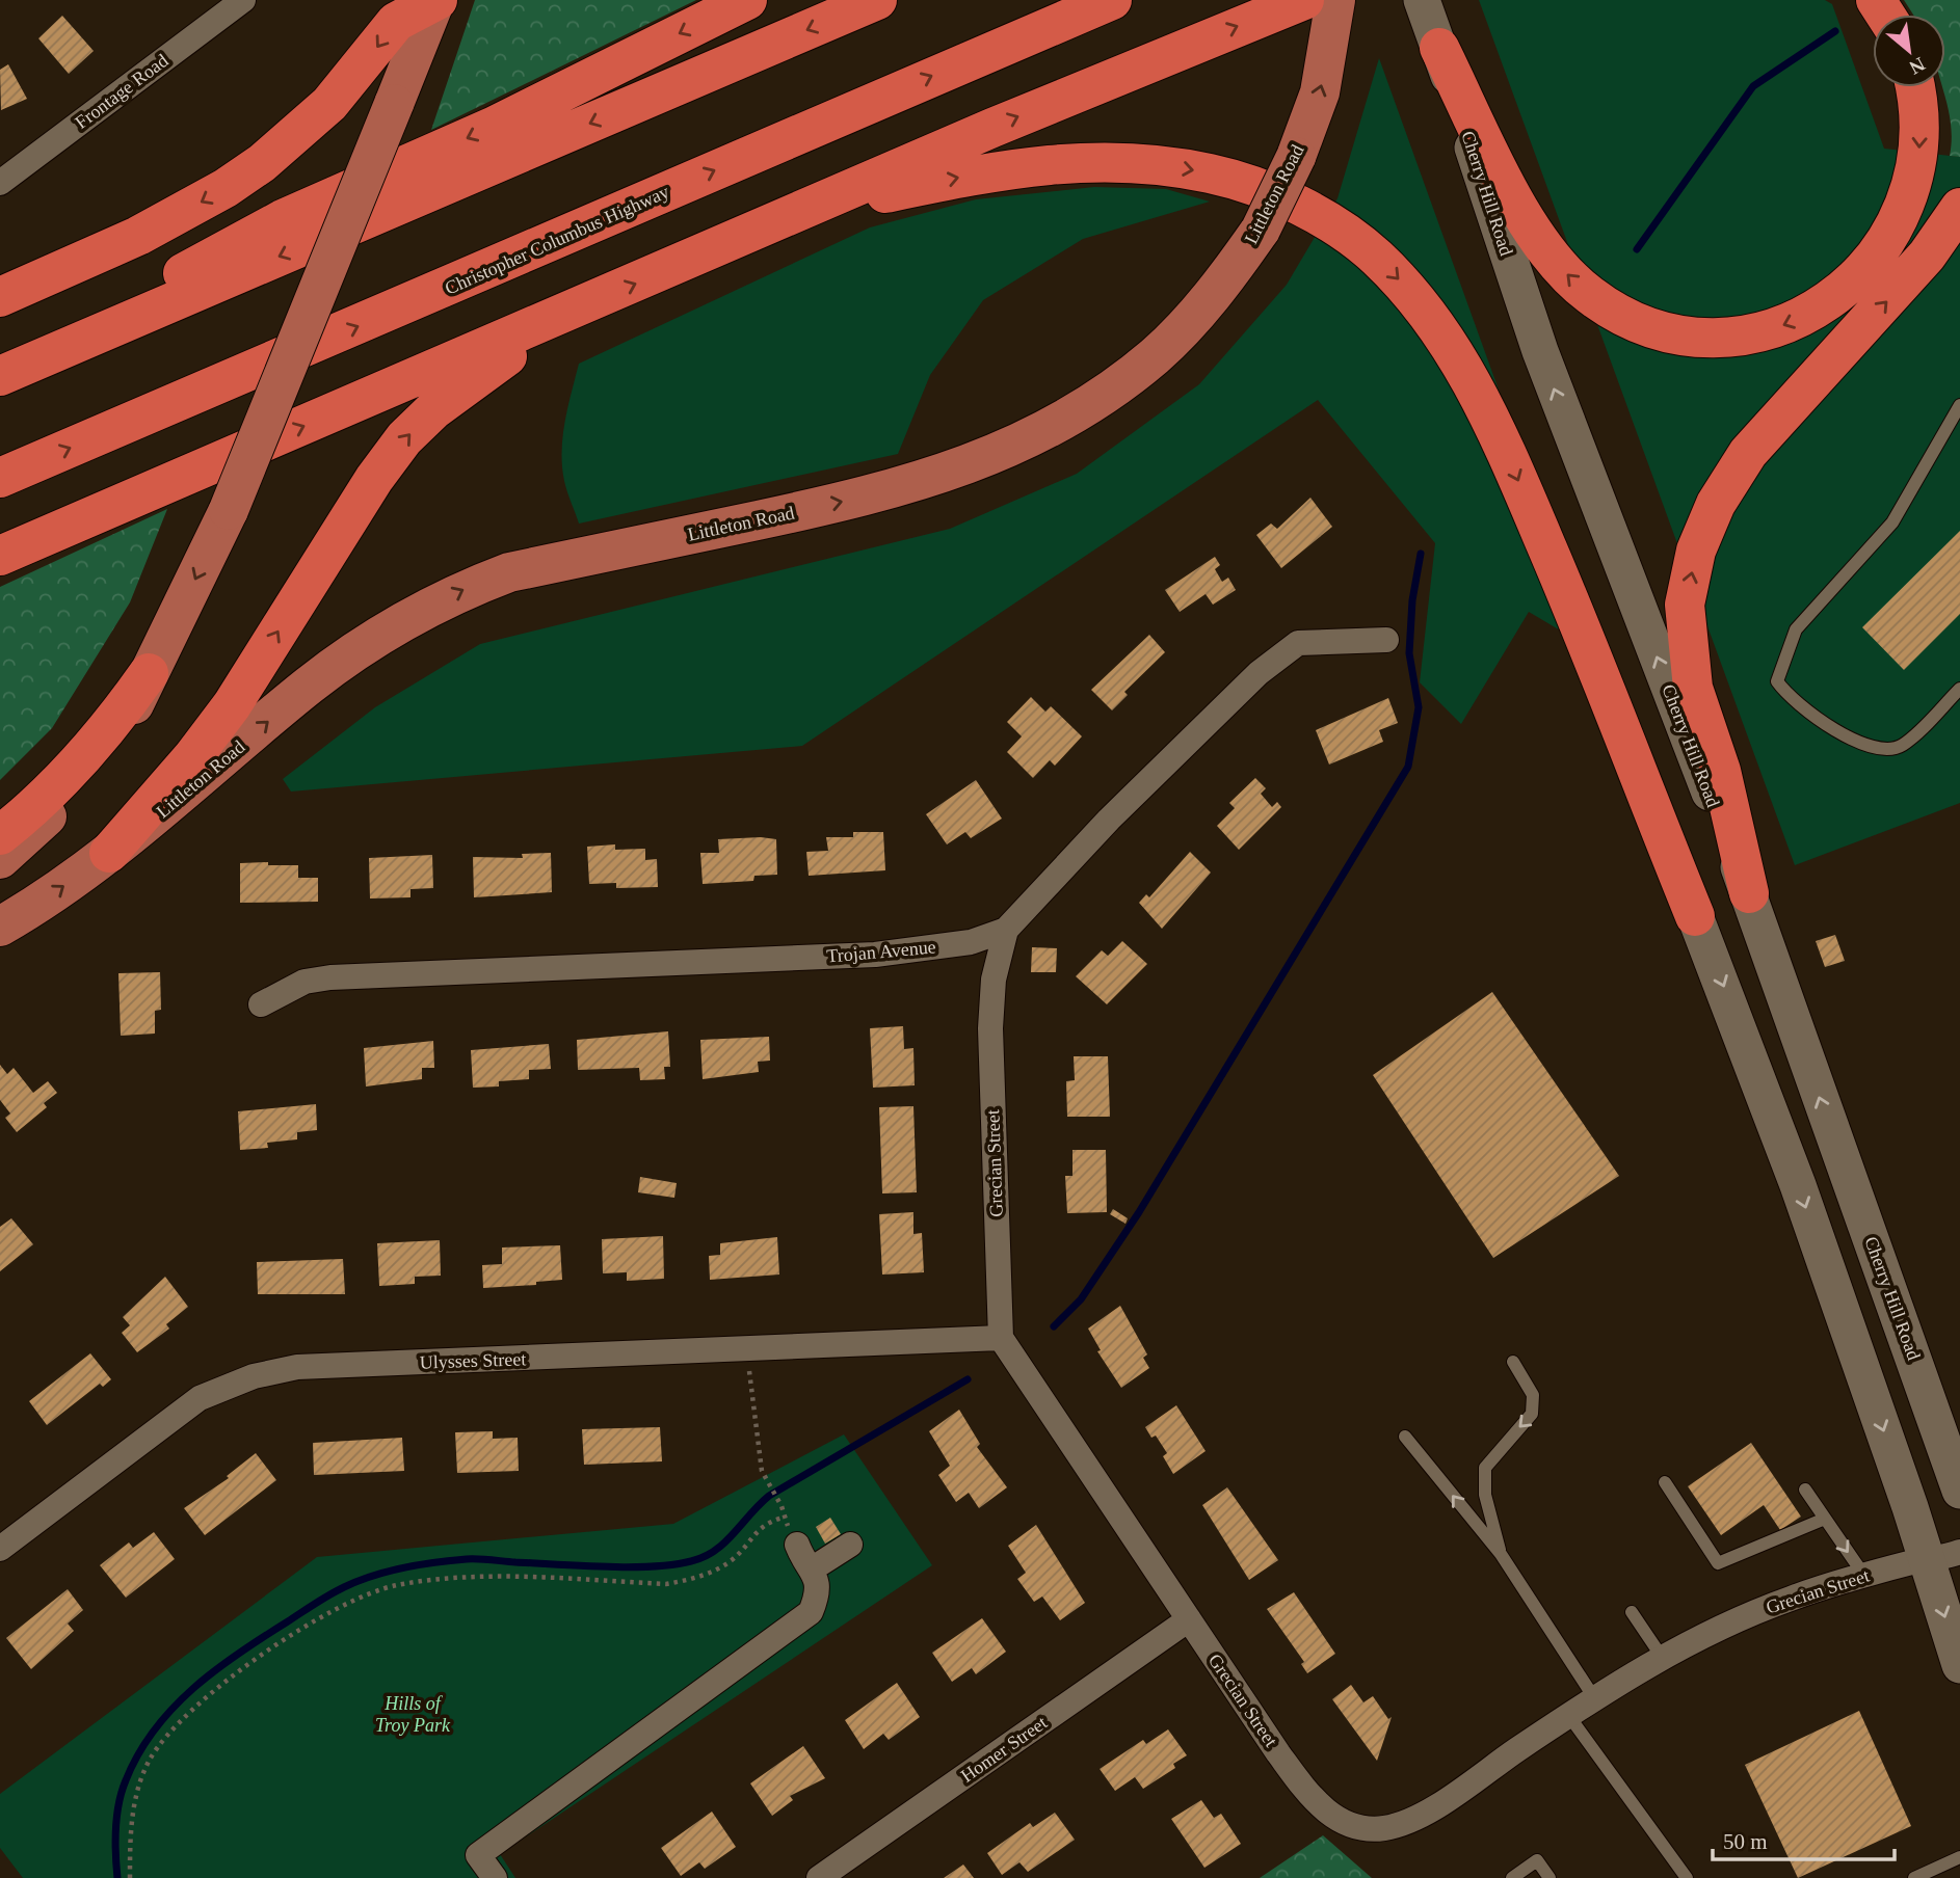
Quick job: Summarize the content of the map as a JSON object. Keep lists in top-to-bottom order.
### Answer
{
  "streets": {
    "highway": ["Christopher Columbus Highway"],
    "main road": ["Cherry Hill Road", "Littleton Road"],
    "street": [
      "Frontage Road",
      "Trojan Avenue",
      "Grecian Street",
      "Ulysses Street",
      "Homer Street"
    ]
  },
  "crossings": [
    ["Trojan Avenue", "Grecian Street"],
    ["Grecian Street", "Ulysses Street"],
    ["Grecian Street", "Homer Street"]
  ],
  "one_way": ["Littleton Road"],
  "parks": ["Hills of Troy Park"],
  "scale_bar": "50 m",
  "north": "bottom right"
}
